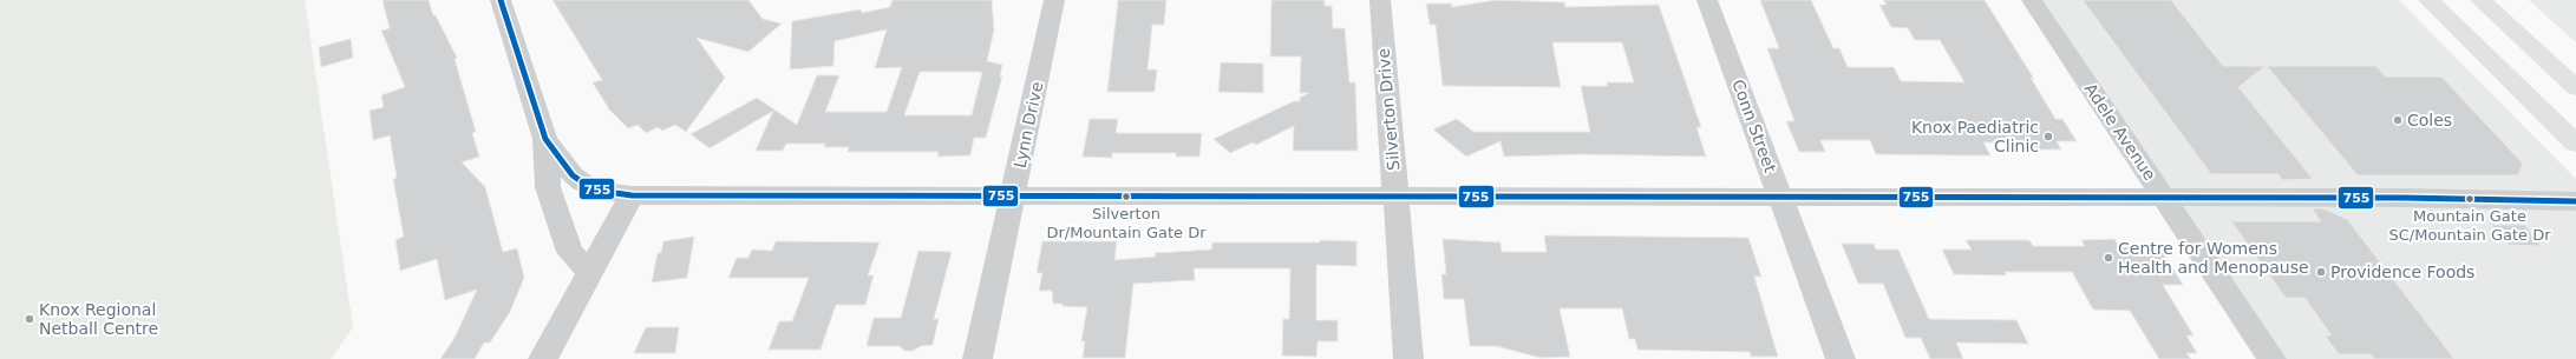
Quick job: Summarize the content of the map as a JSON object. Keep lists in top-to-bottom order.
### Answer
{
  "streets": {
    "street": [
      "Silverton Drive",
      "Lynn Drive",
      "Conn Street",
      "Adele Avenue"
    ]
  },
  "places": [
    "Coles",
    "Knox Paediatric Clinic",
    "Silverton Dr/Mountain Gate Dr",
    "Mountain Gate SC/Mountain Gate Dr",
    "Centre for Womens Health and Menopause",
    "Providence Foods",
    "Knox Regional Netball Centre"
  ],
  "lines": ["transit line 755"]
}
